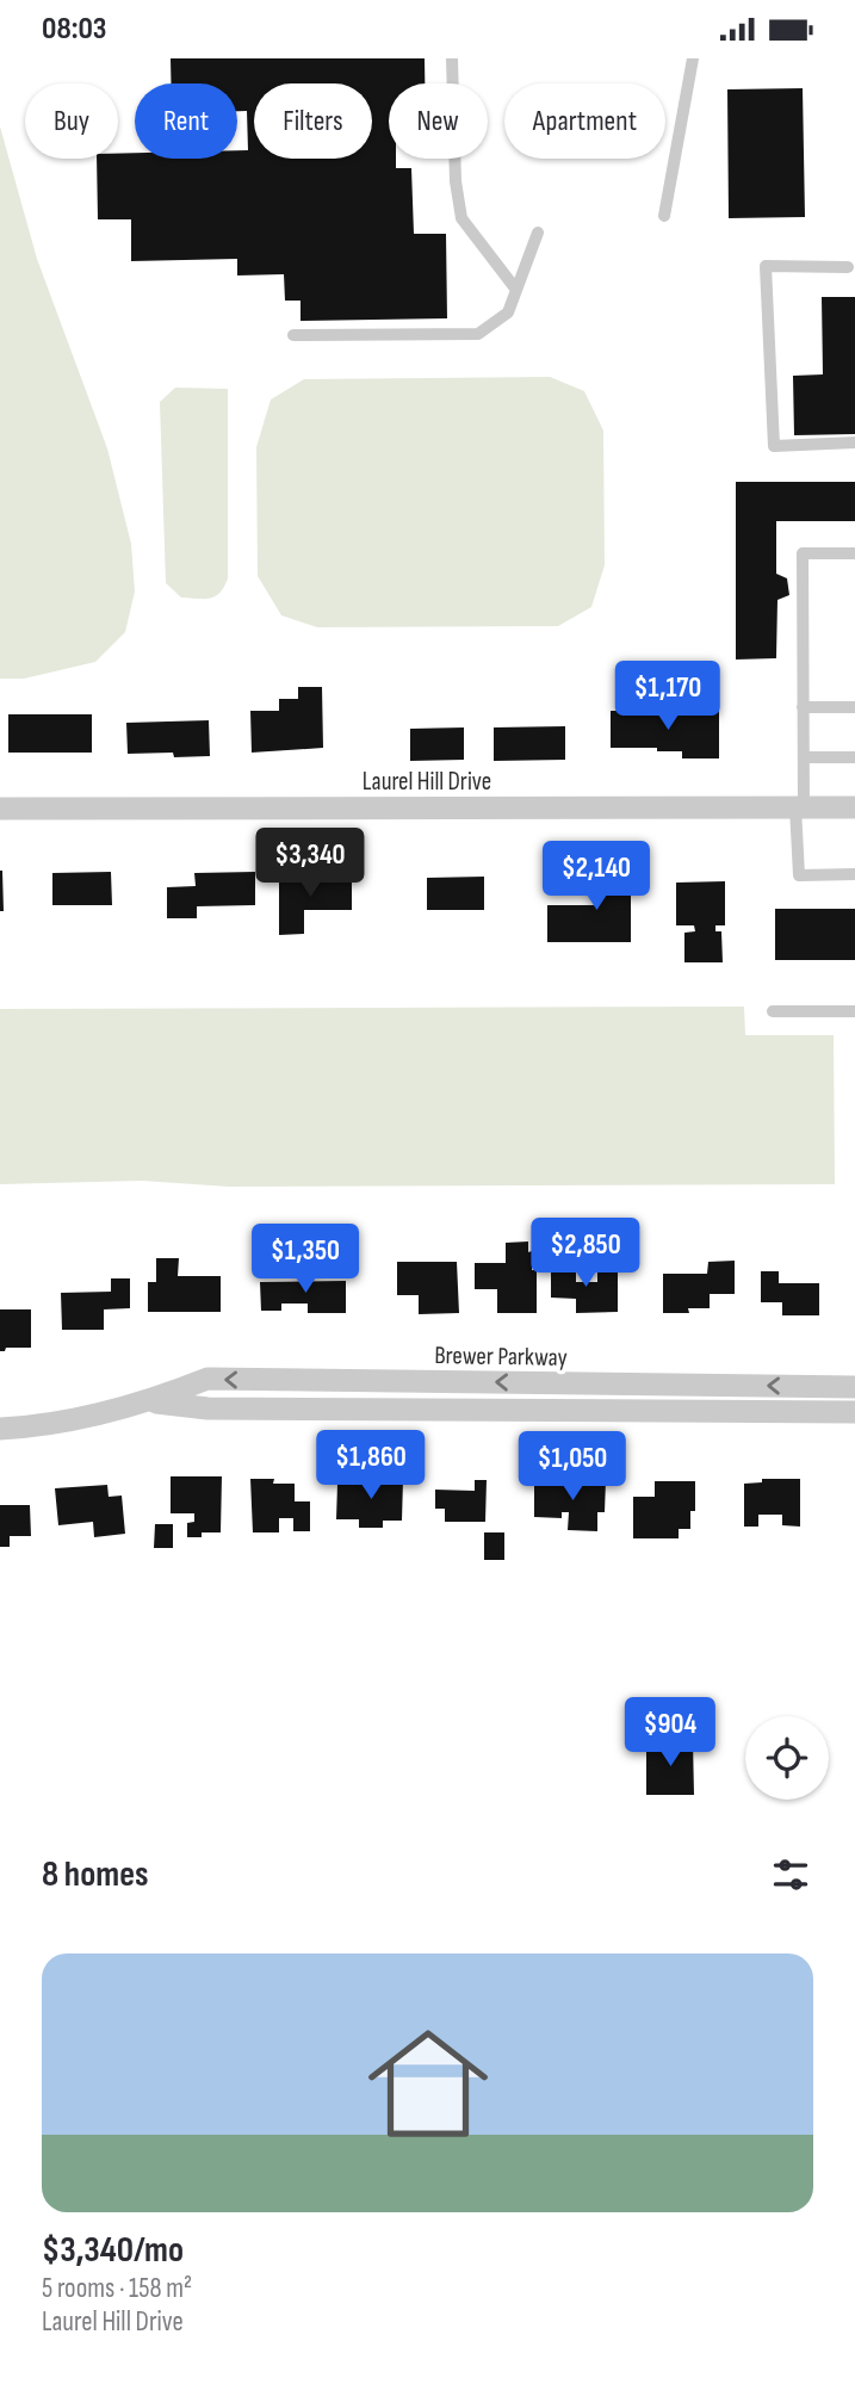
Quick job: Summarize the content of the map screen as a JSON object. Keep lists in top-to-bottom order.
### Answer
{
  "streets": {
    "street": ["Laurel Hill Drive", "Brewer Parkway"]
  },
  "page": {
    "status": "08:03",
    "chip": [
      "Buy",
      "Rent",
      "Filters",
      "New",
      "Apartment"
    ],
    "price": [
      "$1,170",
      "$3,340",
      "$2,140",
      "$2,850",
      "$1,350",
      "$1,860",
      "$1,050",
      "$904"
    ],
    "heading": "8 homes",
    "list": [
      {
        "name": "$3,340/mo",
        "note": "5 rooms · 158 m² · Laurel Hill Drive"
      }
    ]
  }
}
